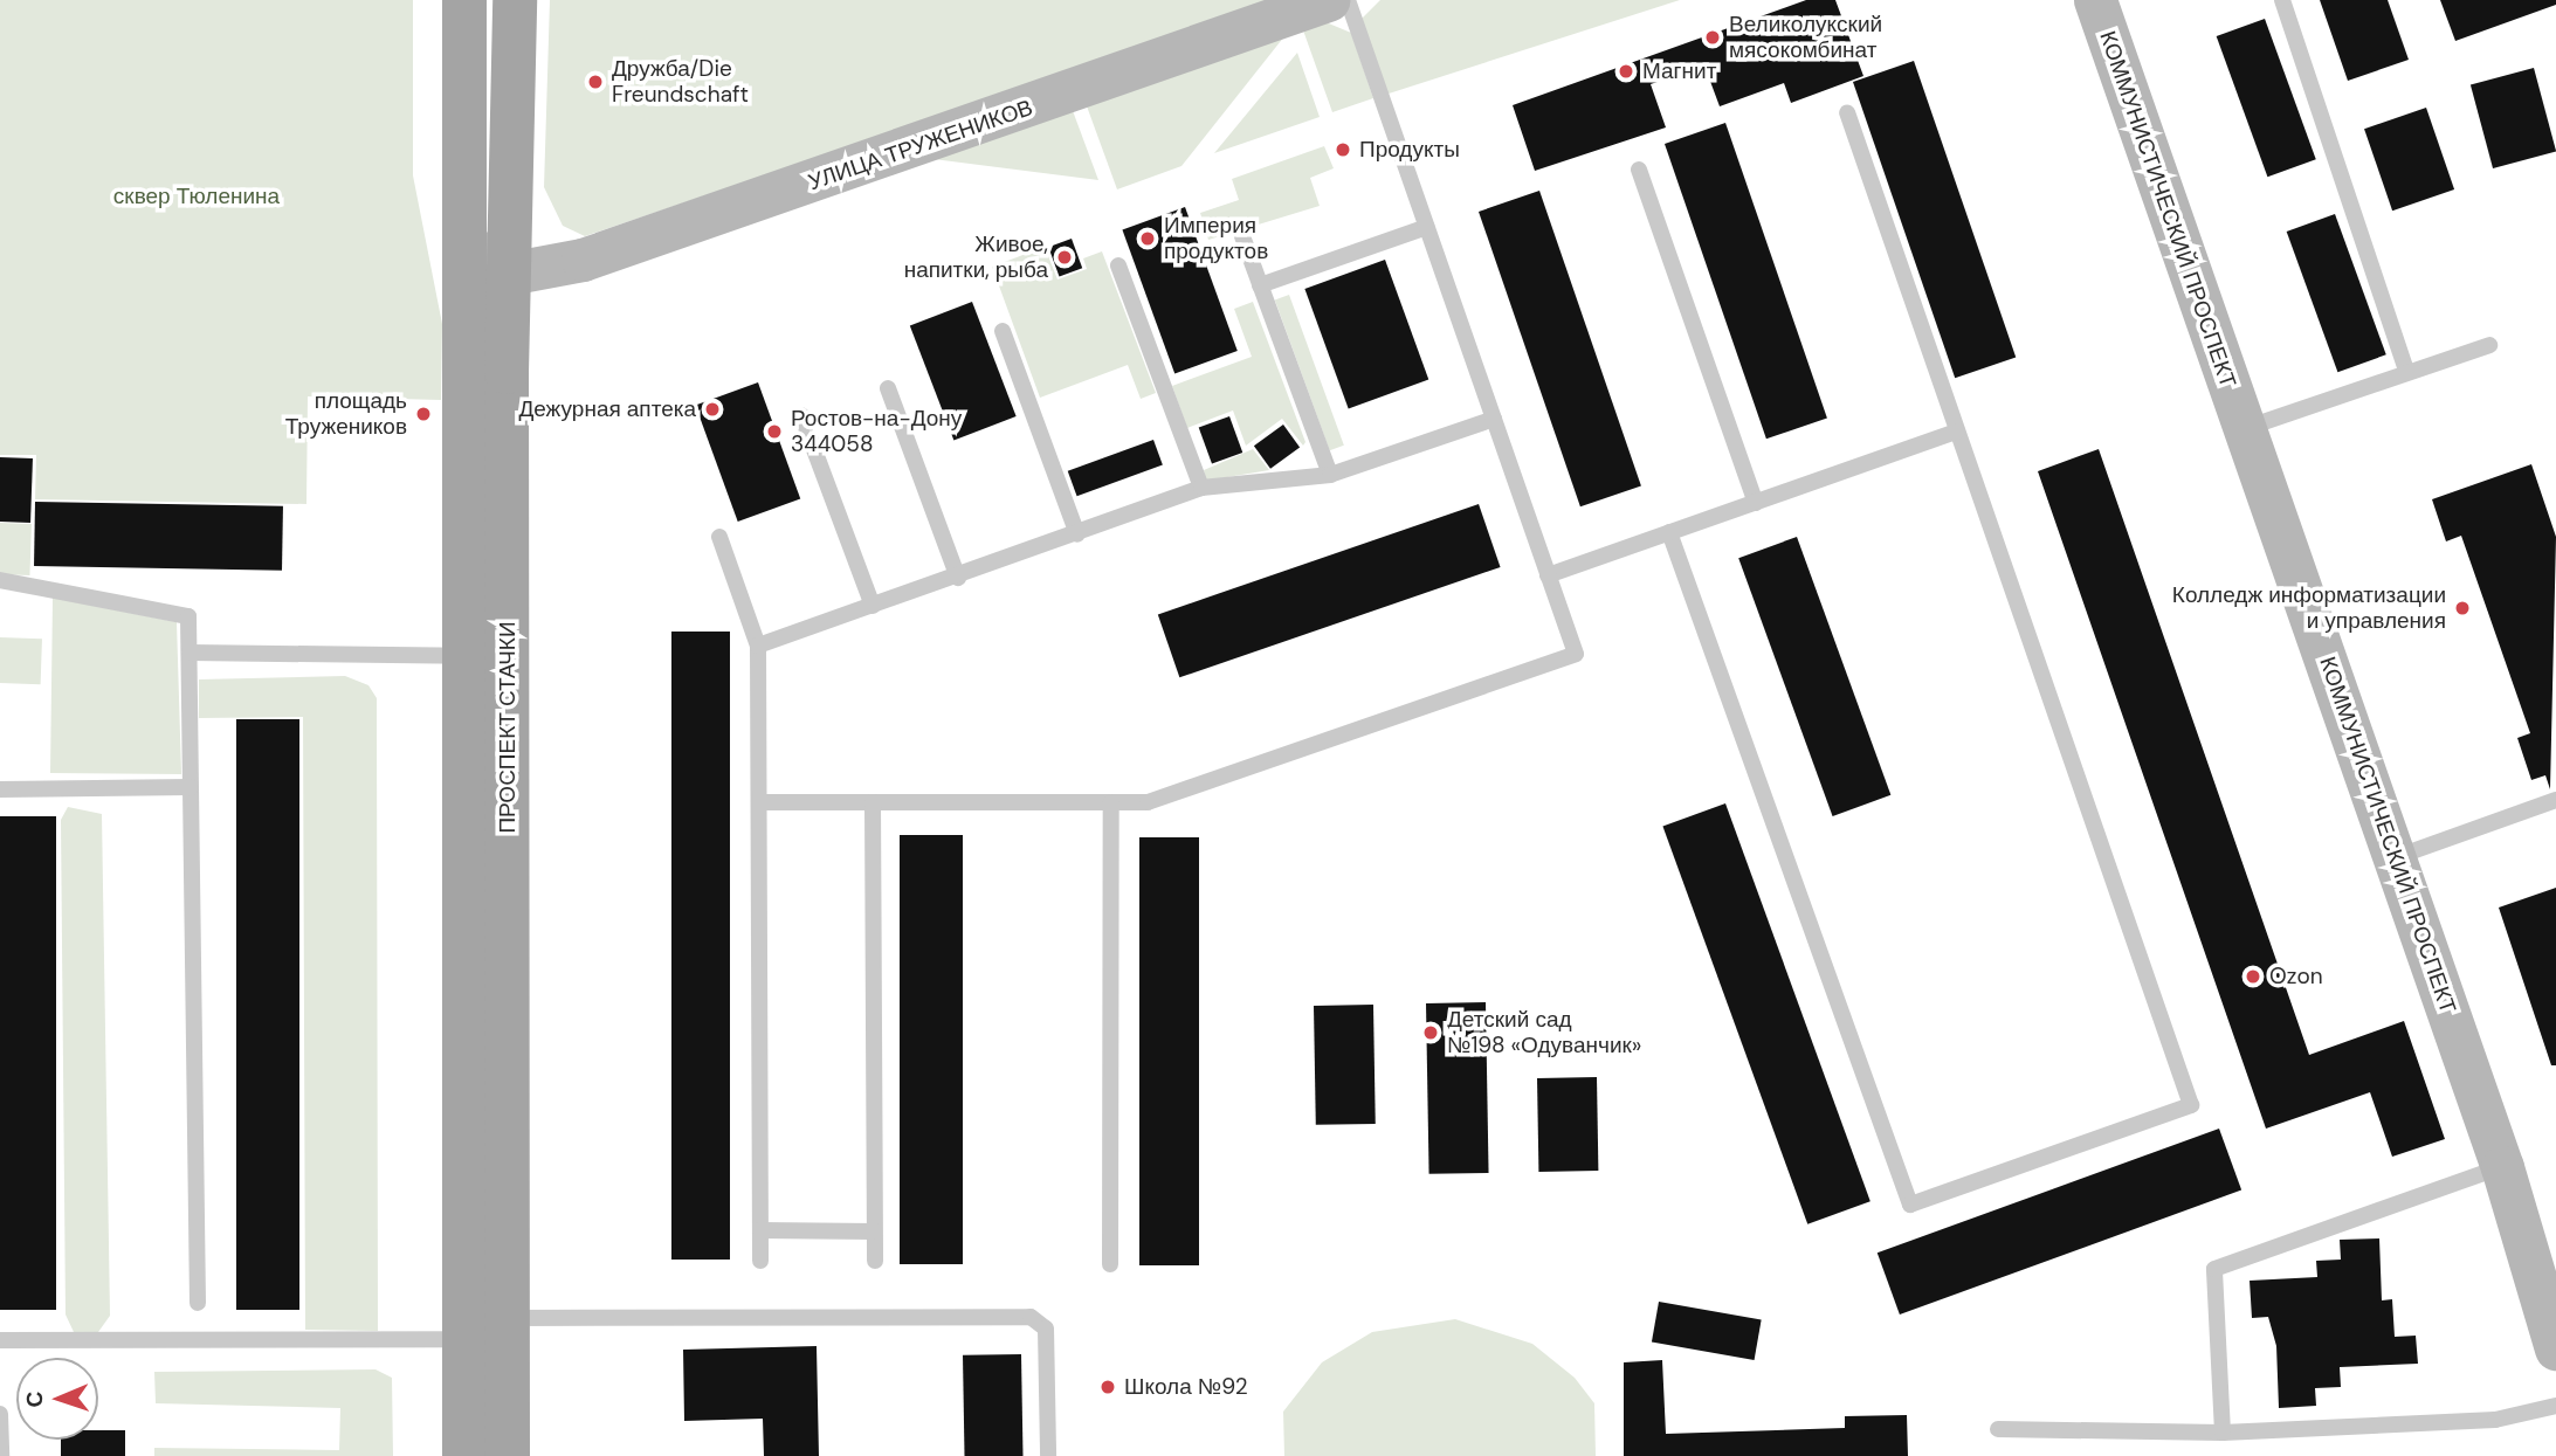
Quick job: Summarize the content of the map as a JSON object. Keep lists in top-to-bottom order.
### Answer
{
  "streets": {
    "main road": ["УЛИЦА ТРУЖЕНИКОВ", "КОММУНИСТИЧЕСКИЙ ПРОСПЕКТ", "ПРОСПЕКТ СТАЧКИ"]
  },
  "crossings": [
    ["УЛИЦА ТРУЖЕНИКОВ", "ПРОСПЕКТ СТАЧКИ"]
  ],
  "parks": ["сквер Тюленина"],
  "places": [
    "Великолукский мясокомбинат",
    "Магнит",
    "Дружба/Die Freundschaft",
    "Продукты",
    "Империя продуктов",
    "Живое, напитки, рыба",
    "Дежурная аптека",
    "площадь Тружеников",
    "Ростов-на-Дону 344058",
    "Колледж информатизации и управления",
    "Ozon",
    "Детский сад №198 «Одуванчик»",
    "Школа №92"
  ],
  "north": "left"
}
